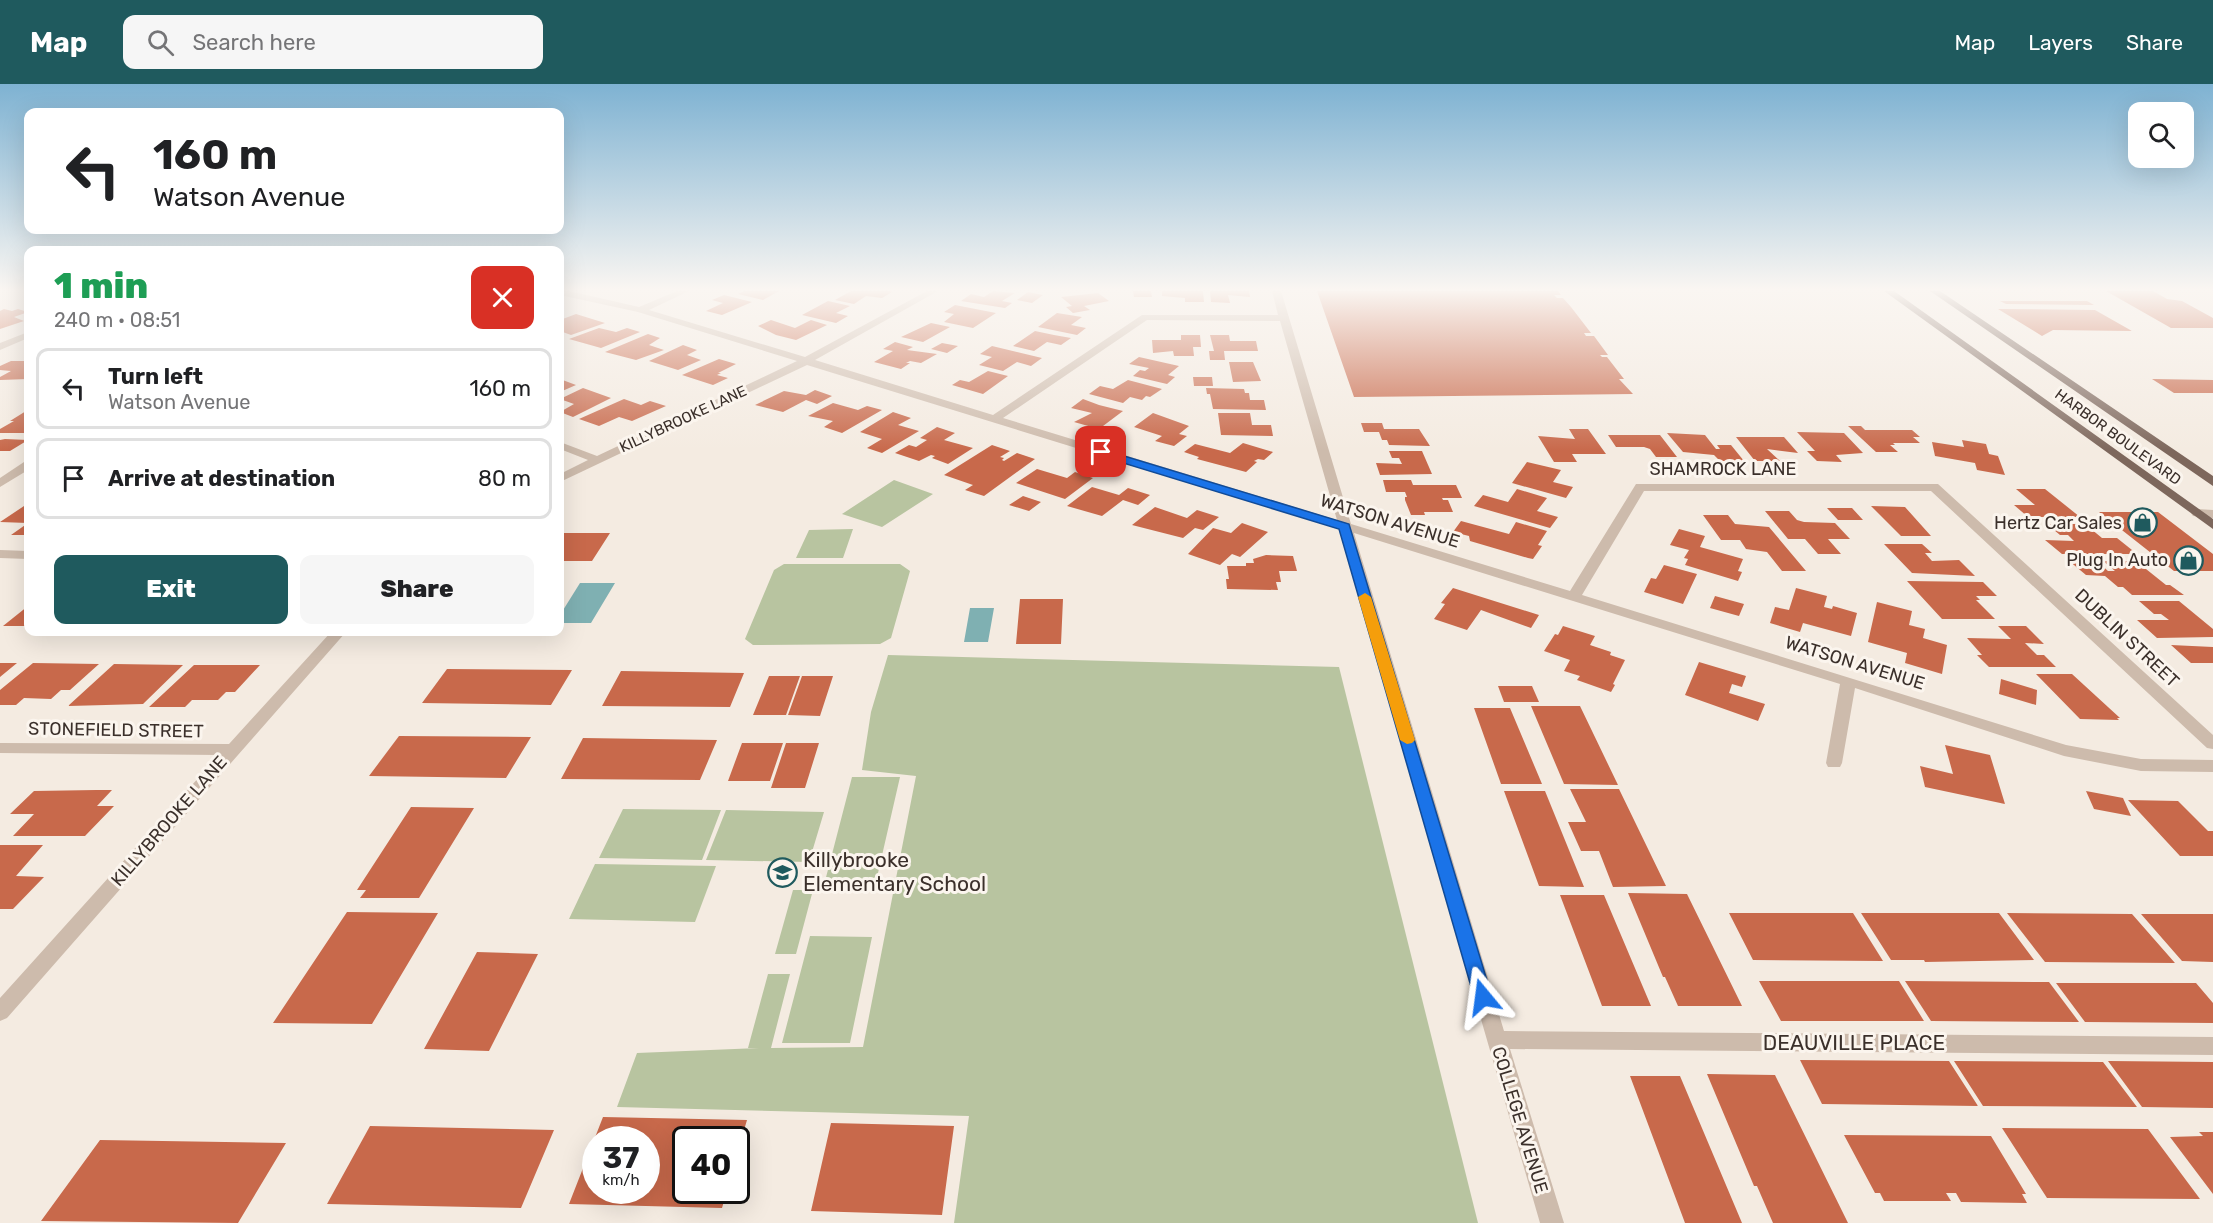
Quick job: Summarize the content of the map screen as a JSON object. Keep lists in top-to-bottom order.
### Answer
{
  "streets": {
    "main road": ["HARBOR BOULEVARD"],
    "street": [
      "KILLYBROOKE LANE",
      "SHAMROCK LANE",
      "WATSON AVENUE",
      "DUBLIN STREET",
      "STONEFIELD STREET",
      "DEAUVILLE PLACE",
      "COLLEGE AVENUE"
    ]
  },
  "crossings": [
    ["KILLYBROOKE LANE", "WATSON AVENUE"],
    ["KILLYBROOKE LANE", "STONEFIELD STREET"],
    ["SHAMROCK LANE", "WATSON AVENUE"],
    ["SHAMROCK LANE", "DUBLIN STREET"],
    ["WATSON AVENUE", "COLLEGE AVENUE"],
    ["DEAUVILLE PLACE", "COLLEGE AVENUE"]
  ],
  "places": {
    "shop": ["Hertz Car Sales", "Plug In Auto"],
    "school or university": ["Killybrooke Elementary School"]
  },
  "page": {
    "header": "Map",
    "search": "Search here",
    "nav": ["Map", "Layers", "Share"],
    "turn": ["160 m", "Watson Avenue"],
    "heading": ["1 min", "240 m · 08:51"],
    "list": [
      {
        "name": "Turn left",
        "note": "Watson Avenue",
        "value": "160 m"
      },
      {
        "name": "Arrive at destination",
        "value": "80 m"
      }
    ],
    "buttons": ["Exit", "Share"],
    "speed": "37 km/h",
    "limit": "40"
  }
}
